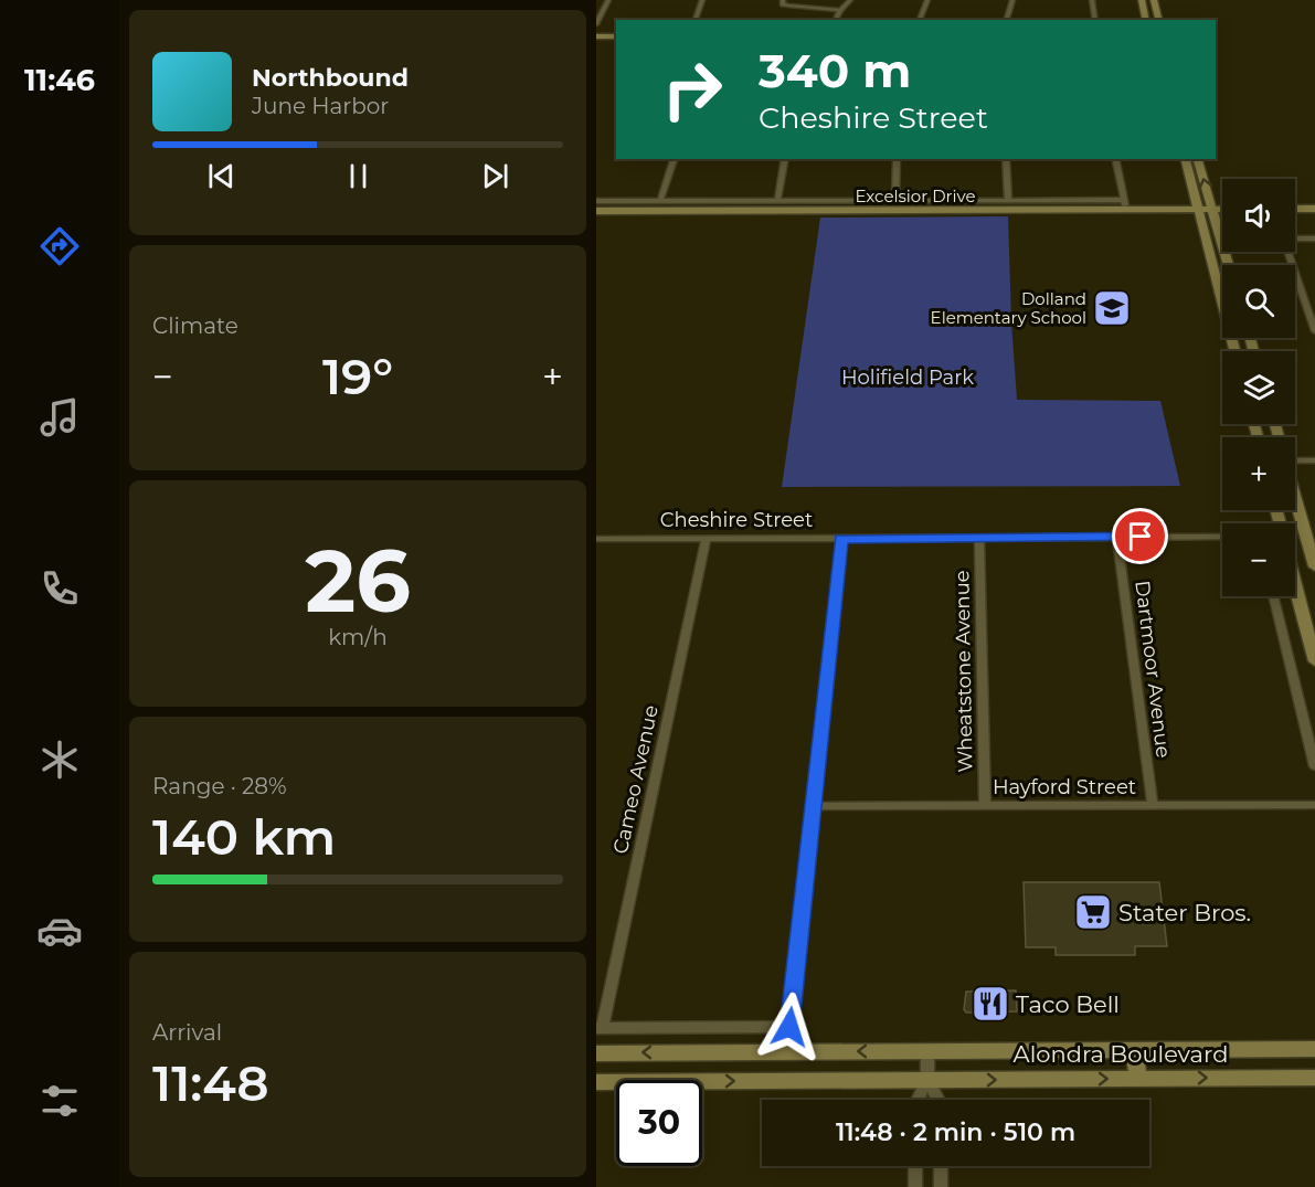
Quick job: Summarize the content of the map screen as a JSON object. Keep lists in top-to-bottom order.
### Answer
{
  "streets": {
    "main road": ["Excelsior Drive", "Alondra Boulevard"],
    "street": [
      "Cheshire Street",
      "Dartmoor Avenue",
      "Wheatstone Avenue",
      "Cameo Avenue",
      "Hayford Street"
    ]
  },
  "crossings": [
    ["Cheshire Street", "Dartmoor Avenue"],
    ["Cheshire Street", "Wheatstone Avenue"],
    ["Cheshire Street", "Cameo Avenue"],
    ["Dartmoor Avenue", "Hayford Street"],
    ["Wheatstone Avenue", "Hayford Street"]
  ],
  "parks": ["Holifield Park"],
  "places": {
    "school or university": ["Dolland Elementary School"],
    "supermarket": ["Stater Bros."],
    "restaurant": ["Taco Bell"]
  },
  "page": {
    "tabs": "11:46",
    "turn": ["340 m", "Cheshire Street"],
    "song": ["Northbound", "June Harbor"],
    "map_buttons": ["+", "−"],
    "tile": [
      "Climate",
      ["26", "km/h"],
      ["Range · 28%", "140 km"],
      ["Arrival", "11:48"]
    ],
    "heat": ["−", "19°", "+"],
    "limit": "30",
    "trip": "11:48 · 2 min · 510 m"
  }
}
